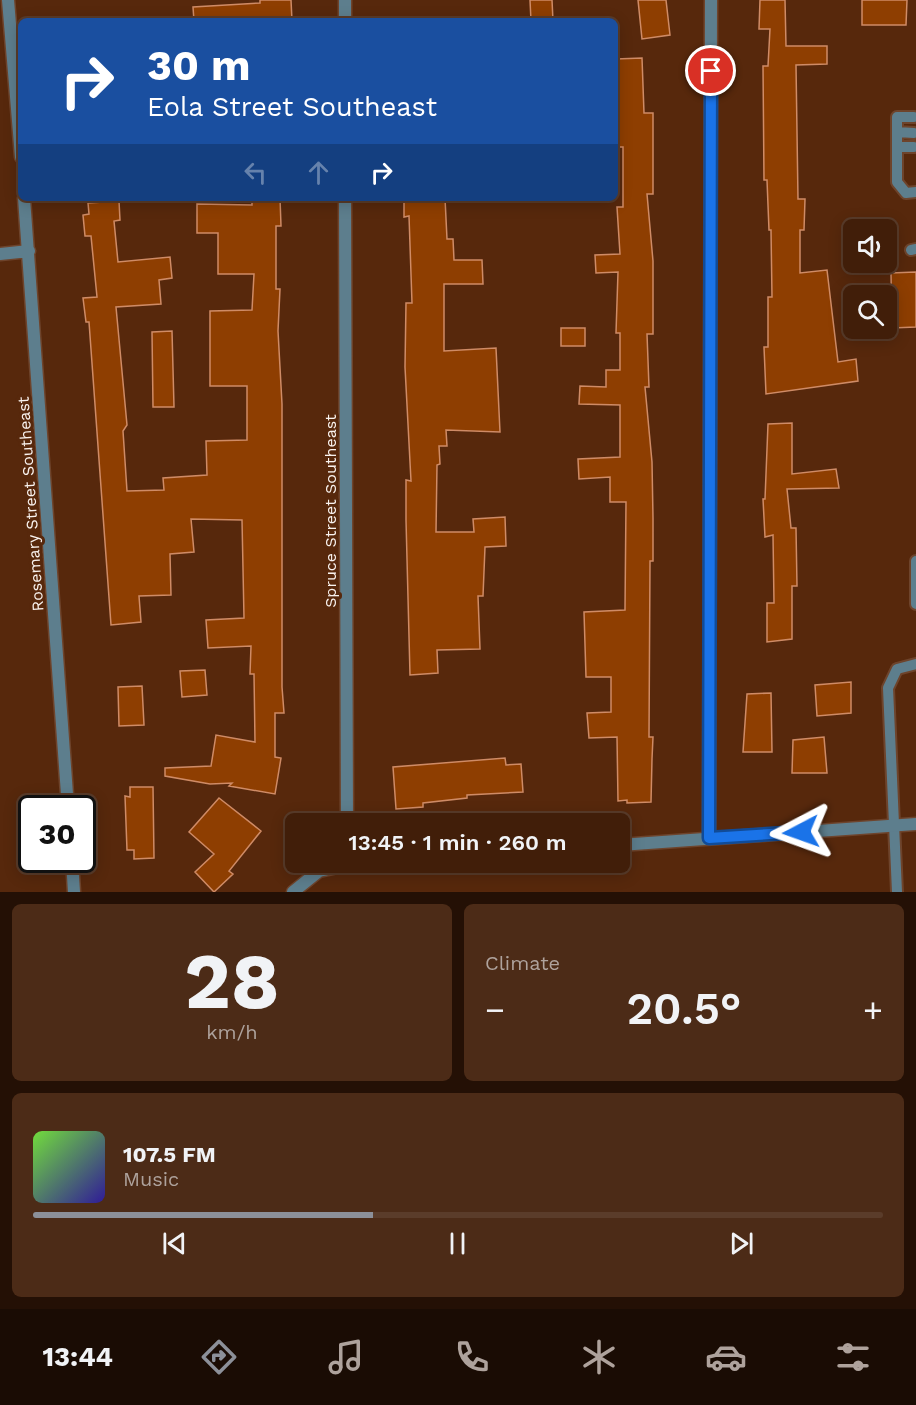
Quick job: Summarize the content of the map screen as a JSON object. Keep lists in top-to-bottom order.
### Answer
{
  "streets": {
    "street": ["Rosemary Street Southeast", "Spruce Street Southeast"]
  },
  "page": {
    "turn": ["30 m", "Eola Street Southeast"],
    "limit": "30",
    "trip": "13:45 · 1 min · 260 m",
    "tile": [
      ["28", "km/h"],
      "Climate"
    ],
    "heat": ["−", "20.5°", "+"],
    "song": ["107.5 FM", "Music"],
    "tabs": "13:44"
  }
}
